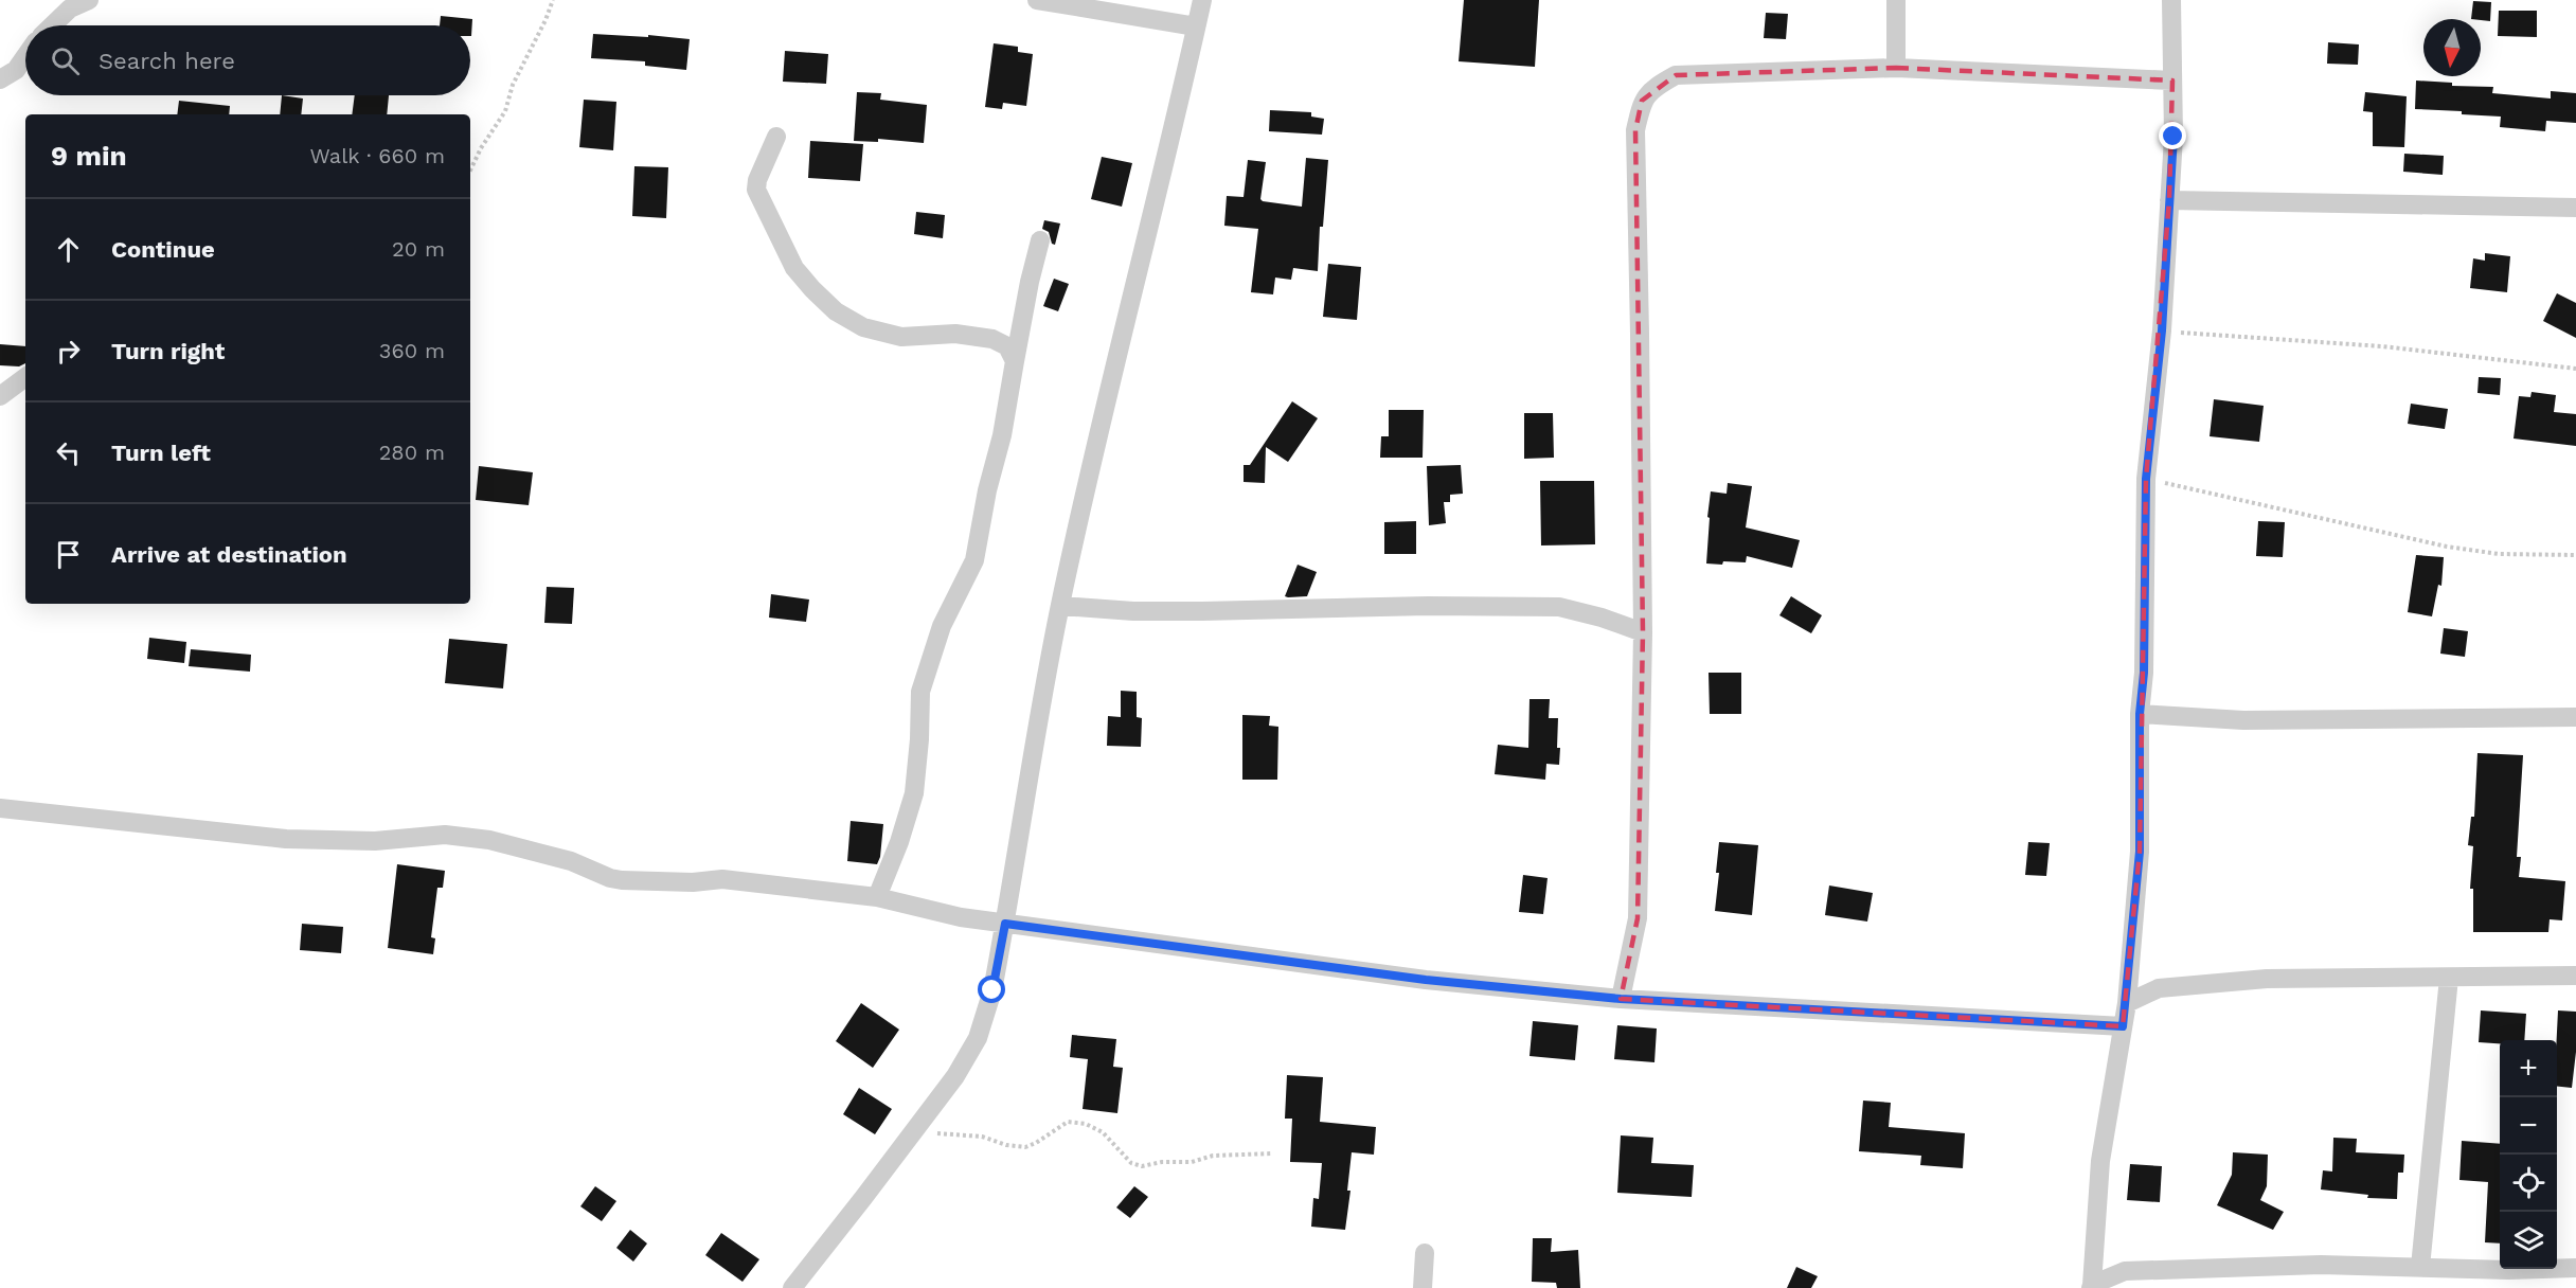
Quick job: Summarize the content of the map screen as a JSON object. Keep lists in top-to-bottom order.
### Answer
{
  "north": "bottom",
  "page": {
    "search": "Search here",
    "heading": ["9 min", "Walk · 660 m"],
    "list": [
      ["Continue", "20 m"],
      ["Turn right", "360 m"],
      ["Turn left", "280 m"],
      "Arrive at destination"
    ],
    "map_buttons": ["+", "−"]
  }
}
